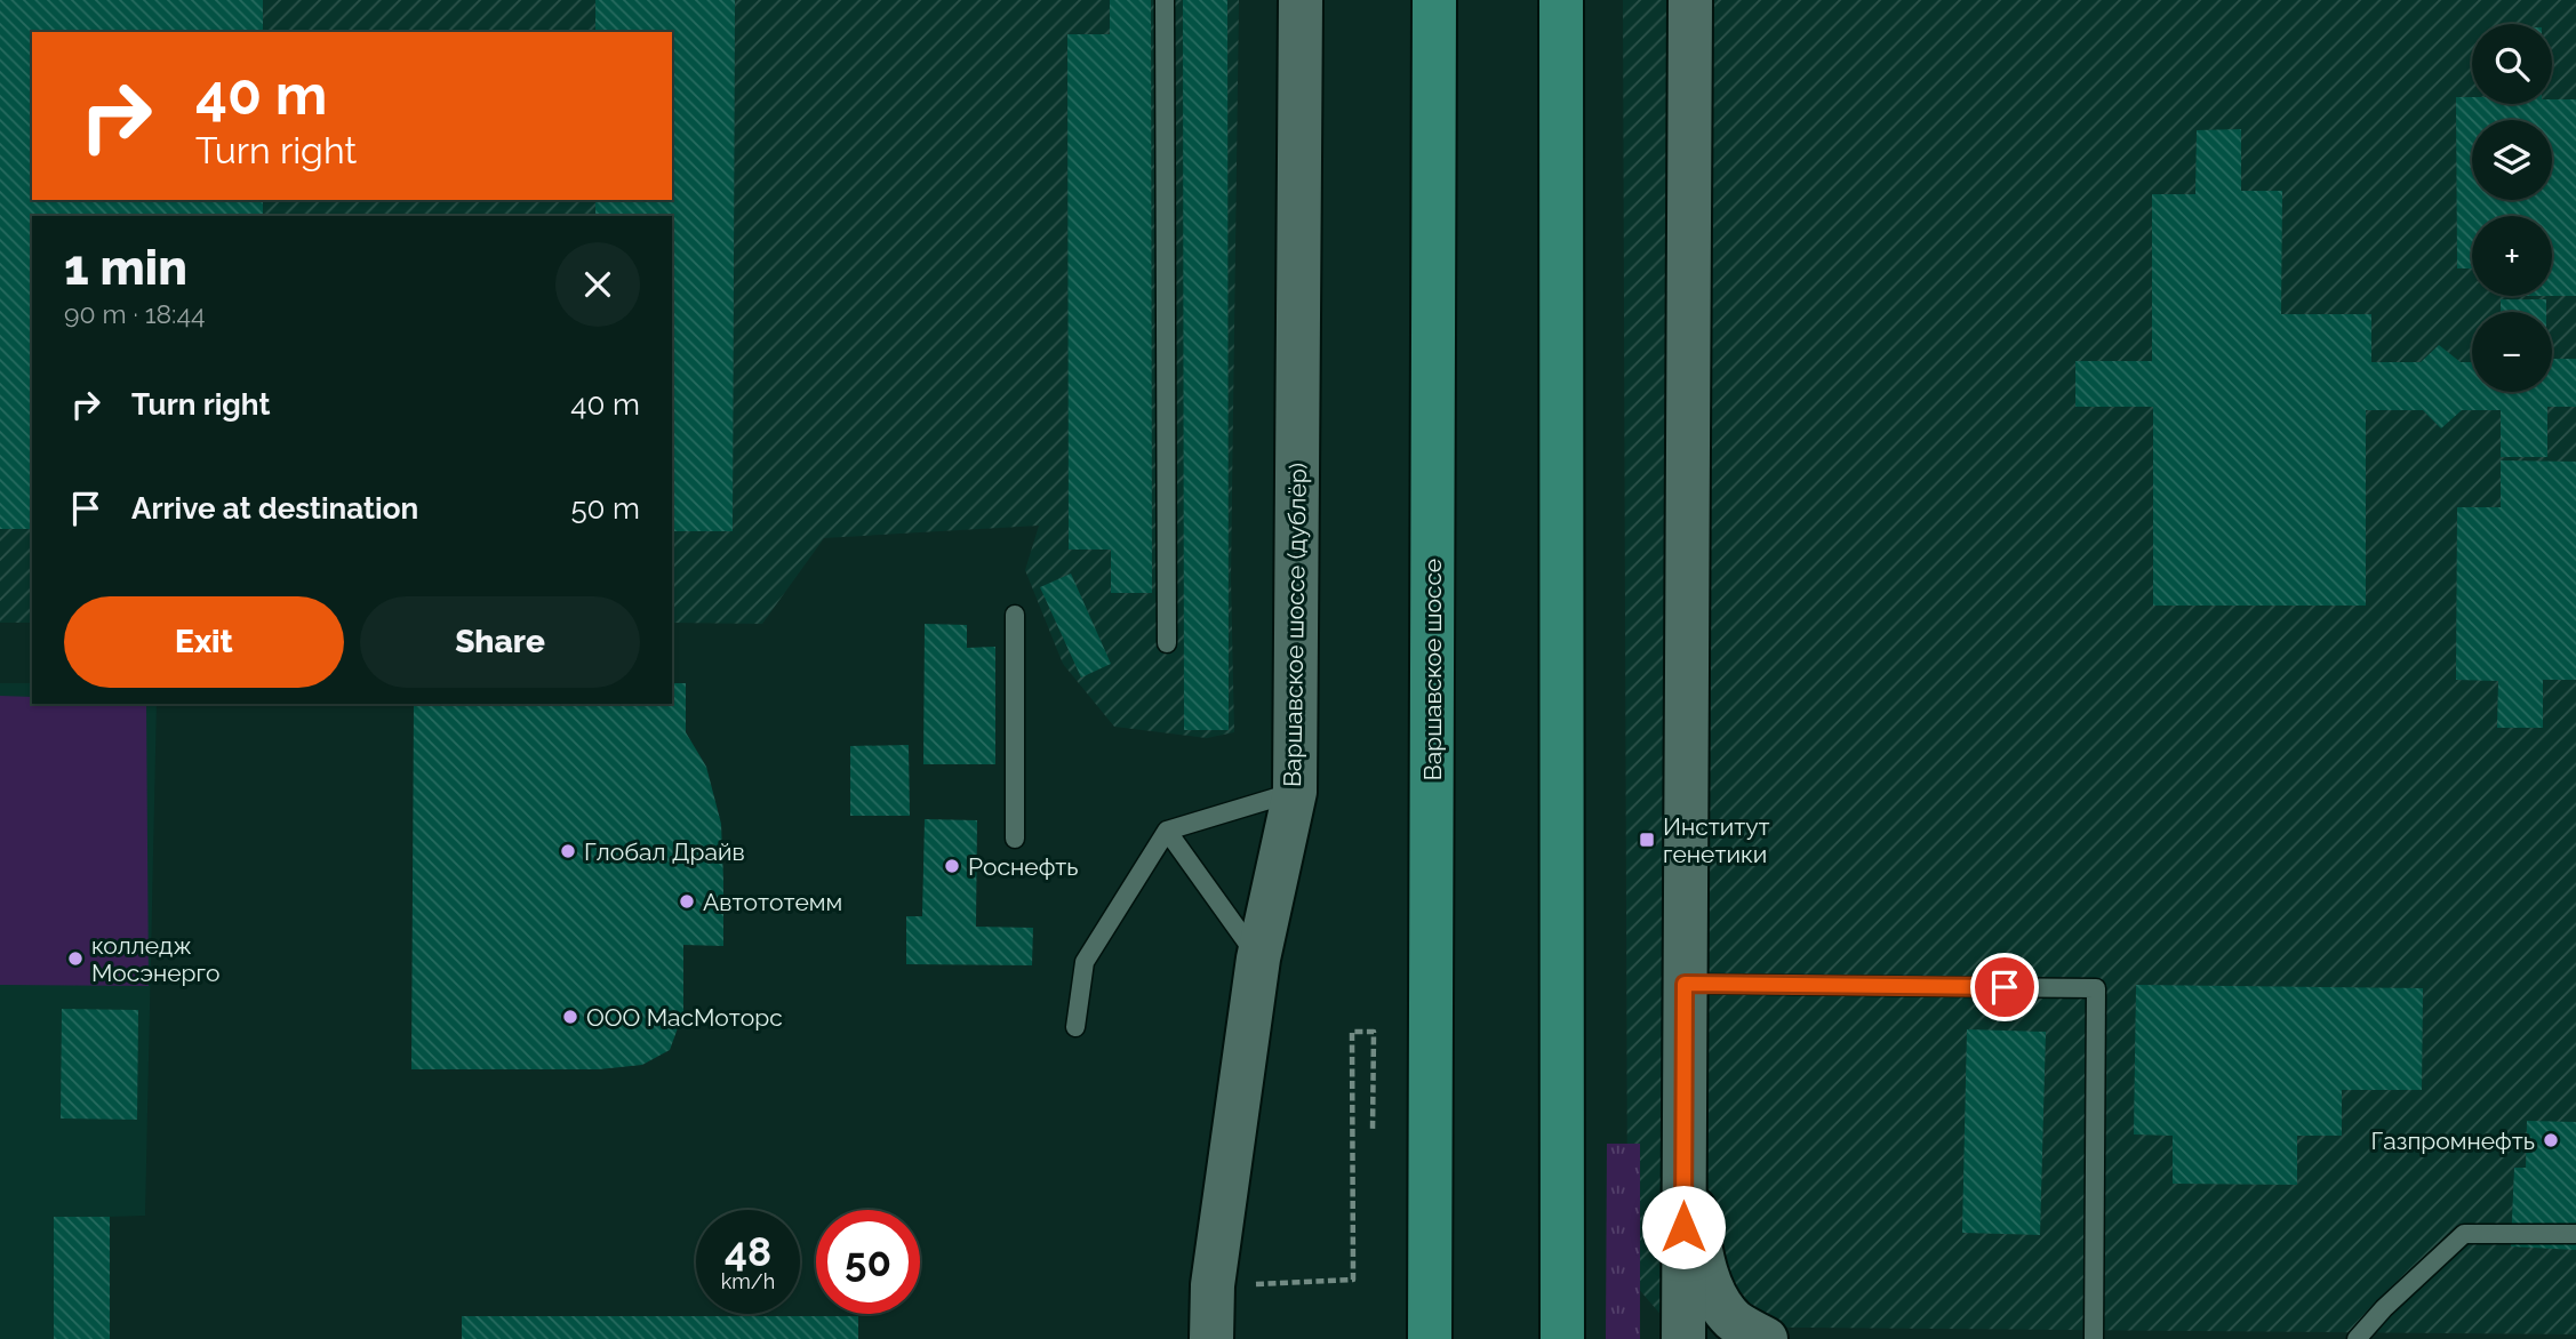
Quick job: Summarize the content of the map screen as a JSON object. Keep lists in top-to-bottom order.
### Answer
{
  "streets": {
    "main road": ["Варшавское шоссе (дублёр)", "Варшавское шоссе"]
  },
  "places": {
    "transit": ["Институт генетики"],
    "other": [
      "Глобал Драйв",
      "Роснефть",
      "Автототемм",
      "колледж Мосэнерго",
      "ООО МасМоторс",
      "Газпромнефть"
    ]
  },
  "page": {
    "map_buttons": ["+", "−"],
    "turn": ["40 m", "Turn right"],
    "heading": ["1 min", "90 m · 18:44"],
    "list": [
      {
        "name": "Turn right",
        "value": "40 m"
      },
      {
        "name": "Arrive at destination",
        "value": "50 m"
      }
    ],
    "buttons": ["Exit", "Share"],
    "speed": "48 km/h",
    "limit": "50"
  }
}
